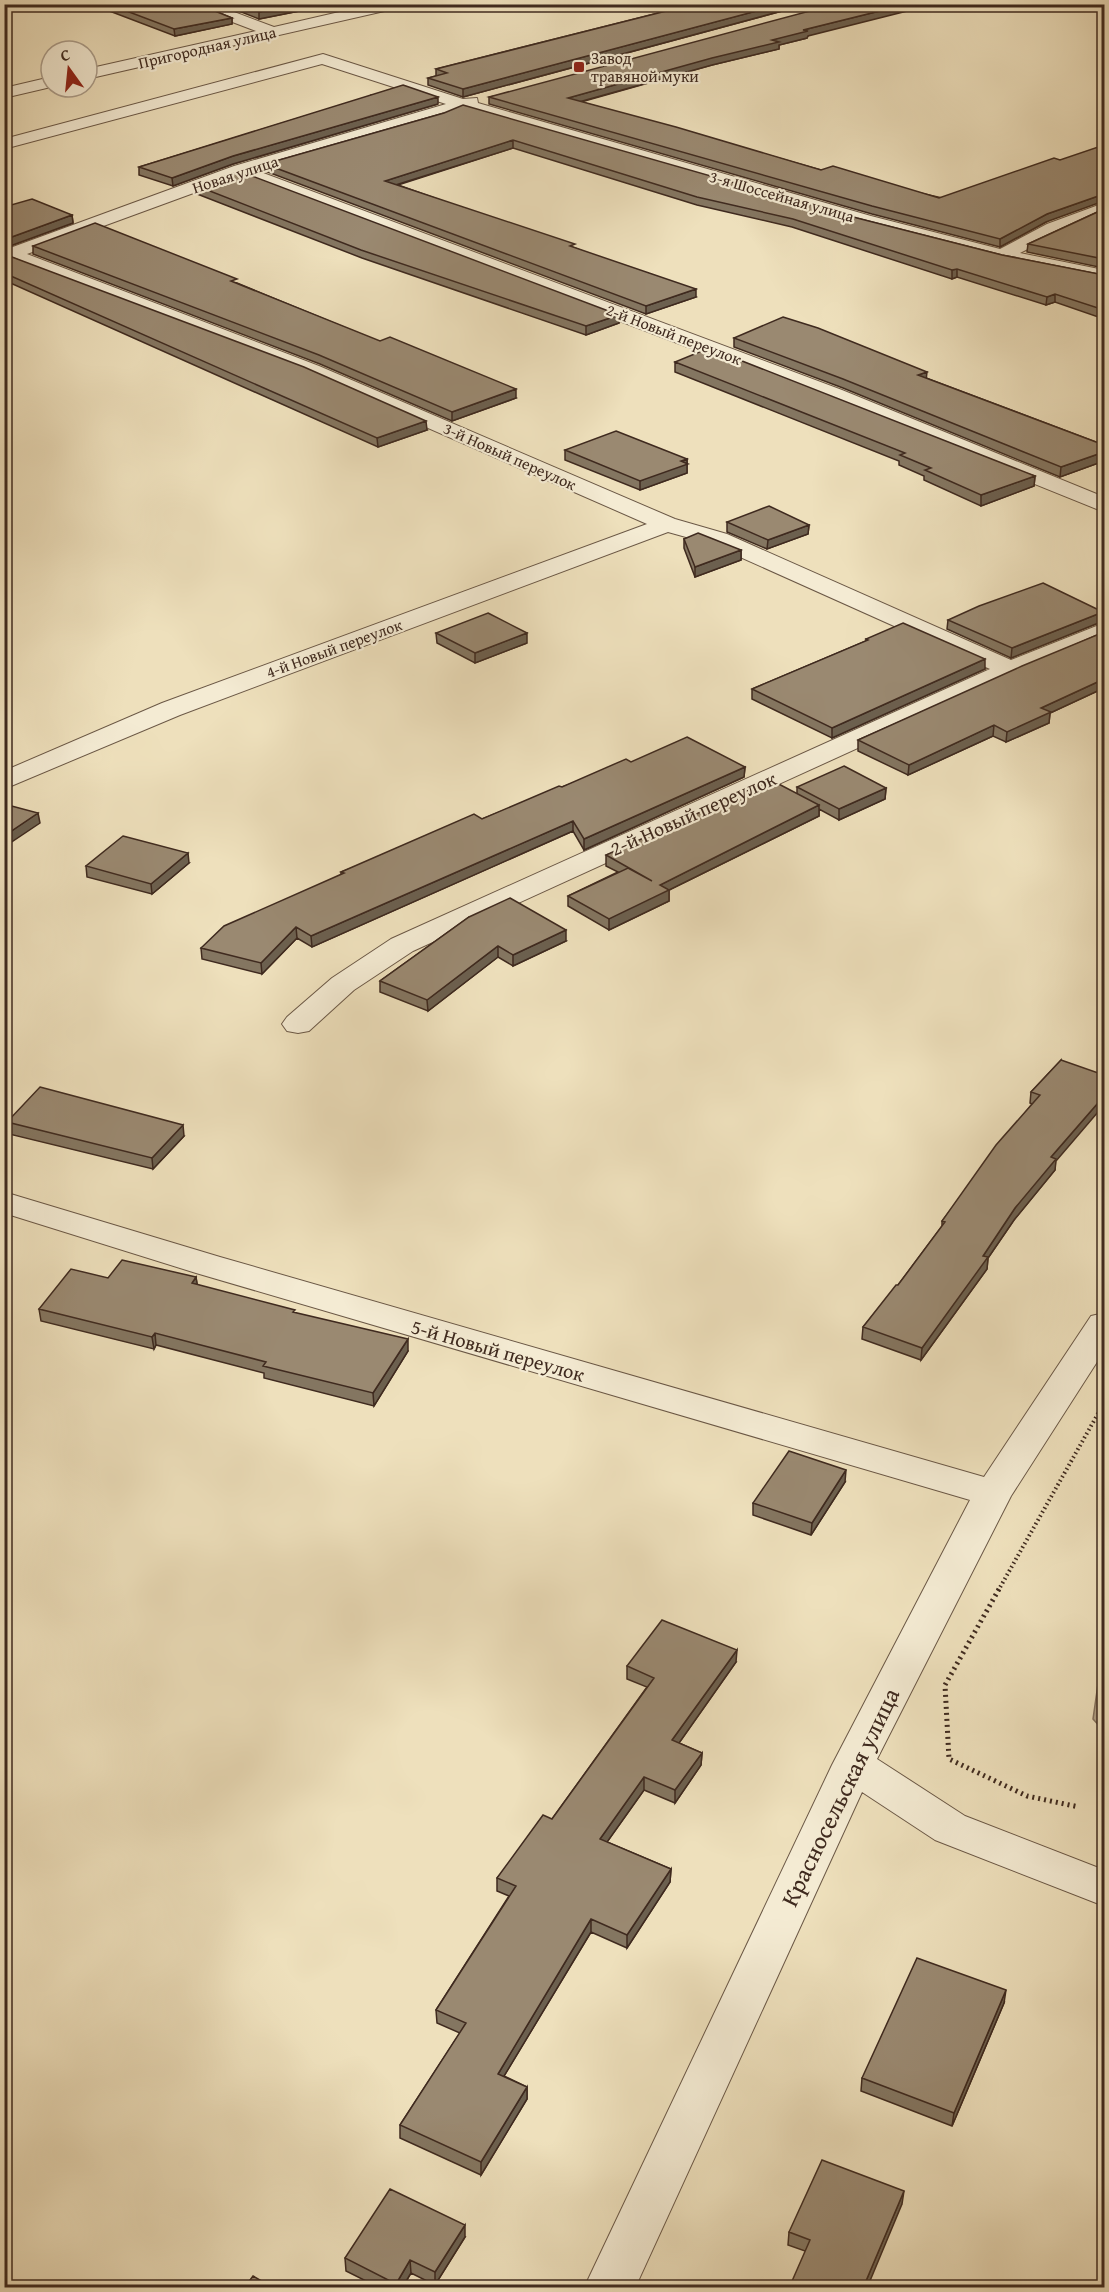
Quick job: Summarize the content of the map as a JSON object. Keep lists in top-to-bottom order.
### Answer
{
  "streets": {
    "street": [
      "Пригородная улица",
      "Новая улица",
      "3-я Шоссейная улица",
      "2-й Новый переулок",
      "3-й Новый переулок",
      "4-й Новый переулок",
      "5-й Новый переулок",
      "Красносельская улица"
    ]
  },
  "crossings": [
    ["Новая улица", "3-я Шоссейная улица"],
    ["Новая улица", "2-й Новый переулок"],
    ["Новая улица", "3-й Новый переулок"],
    ["2-й Новый переулок", "3-й Новый переулок"],
    ["3-й Новый переулок", "4-й Новый переулок"],
    ["5-й Новый переулок", "Красносельская улица"]
  ],
  "places": {
    "transit": ["Завод травяной муки"]
  },
  "north": "top"
}
